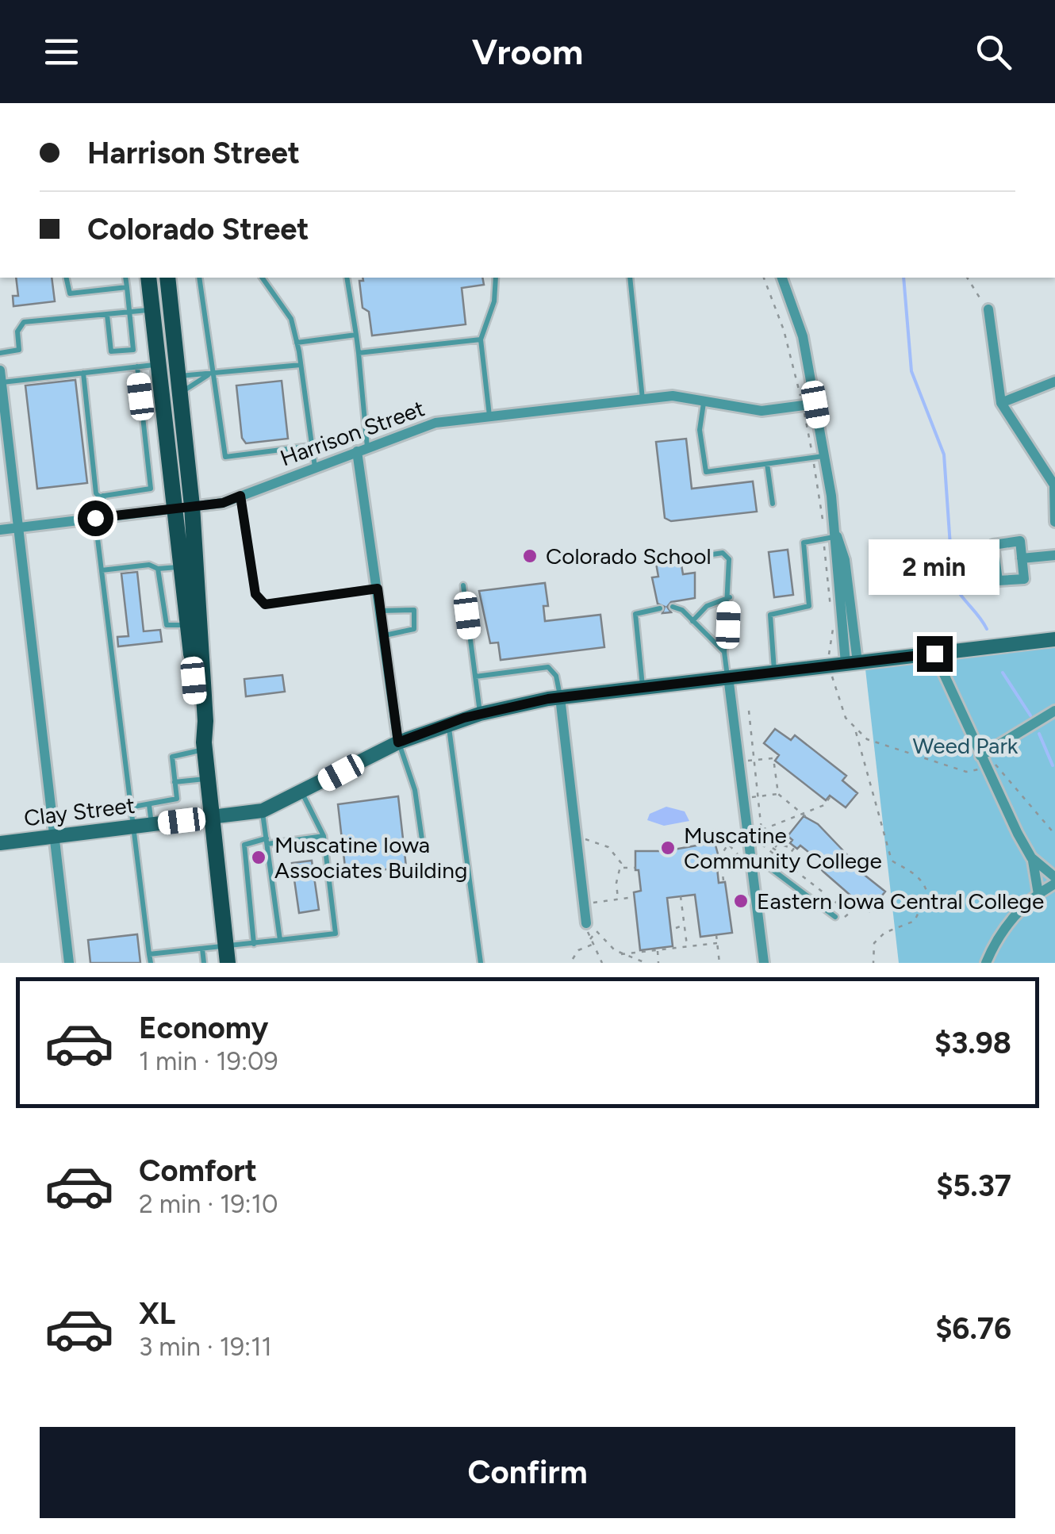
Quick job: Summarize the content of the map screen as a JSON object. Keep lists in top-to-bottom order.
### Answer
{
  "streets": {
    "street": ["Harrison Street", "Clay Street"]
  },
  "parks": ["Weed Park"],
  "places": [
    "Colorado School",
    "Muscatine Community College",
    "Muscatine Iowa Associates Building",
    "Eastern Iowa Central College"
  ],
  "page": {
    "header": "Vroom",
    "banner": ["Harrison Street", "Colorado Street"],
    "bubble": "2 min",
    "list": [
      {
        "name": "Economy",
        "note": "1 min · 19:09",
        "value": "$3.98"
      },
      {
        "name": "Comfort",
        "note": "2 min · 19:10",
        "value": "$5.37"
      },
      {
        "name": "XL",
        "note": "3 min · 19:11",
        "value": "$6.76"
      }
    ],
    "buttons": "Confirm"
  }
}
